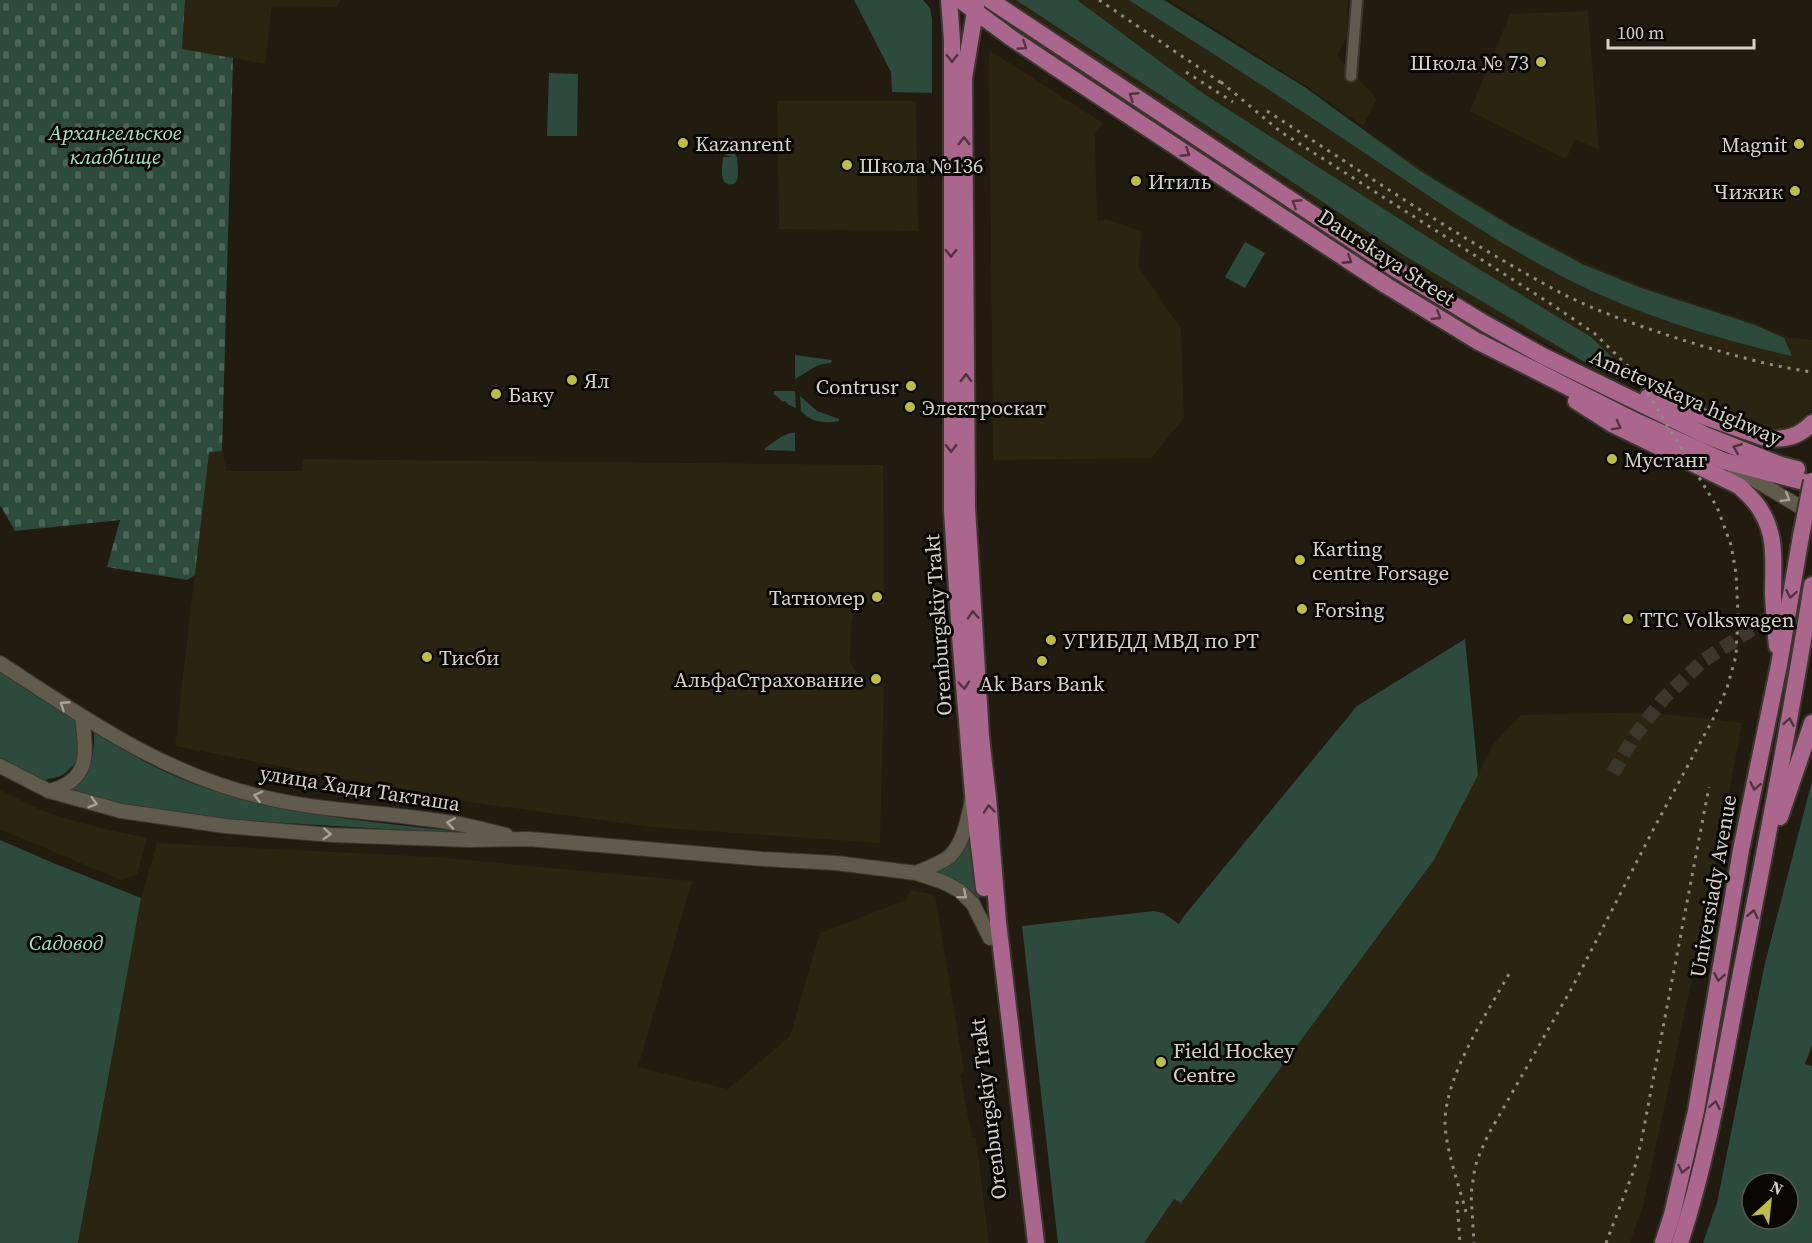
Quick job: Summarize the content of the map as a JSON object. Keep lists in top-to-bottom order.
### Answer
{
  "streets": {
    "main road": [
      "Daurskaya Street",
      "Ametevskaya highway",
      "Orenburgskiy Trakt",
      "Universiady Avenue"
    ],
    "street": ["улица Хади Такташа"]
  },
  "crossings": [
    ["Daurskaya Street", "Ametevskaya highway"],
    ["Daurskaya Street", "Orenburgskiy Trakt"],
    ["Ametevskaya highway", "Universiady Avenue"],
    ["Orenburgskiy Trakt", "улица Хади Такташа"]
  ],
  "parks": ["Архангельское кладбище", "Садовод"],
  "places": [
    "Школа № 73",
    "Kazanrent",
    "Magnit",
    "Школа №136",
    "Итиль",
    "Чижик",
    "Ял",
    "Contrusr",
    "Баку",
    "Электроскат",
    "Мустанг",
    "Karting centre Forsage",
    "Татномер",
    "Forsing",
    "ТТС Volkswagen",
    "УГИБДД МВД по РТ",
    "Тисби",
    "Ak Bars Bank",
    "АльфаСтрахование",
    "Field Hockey Centre"
  ],
  "scale_bar": "100 m",
  "north": "top right"
}
